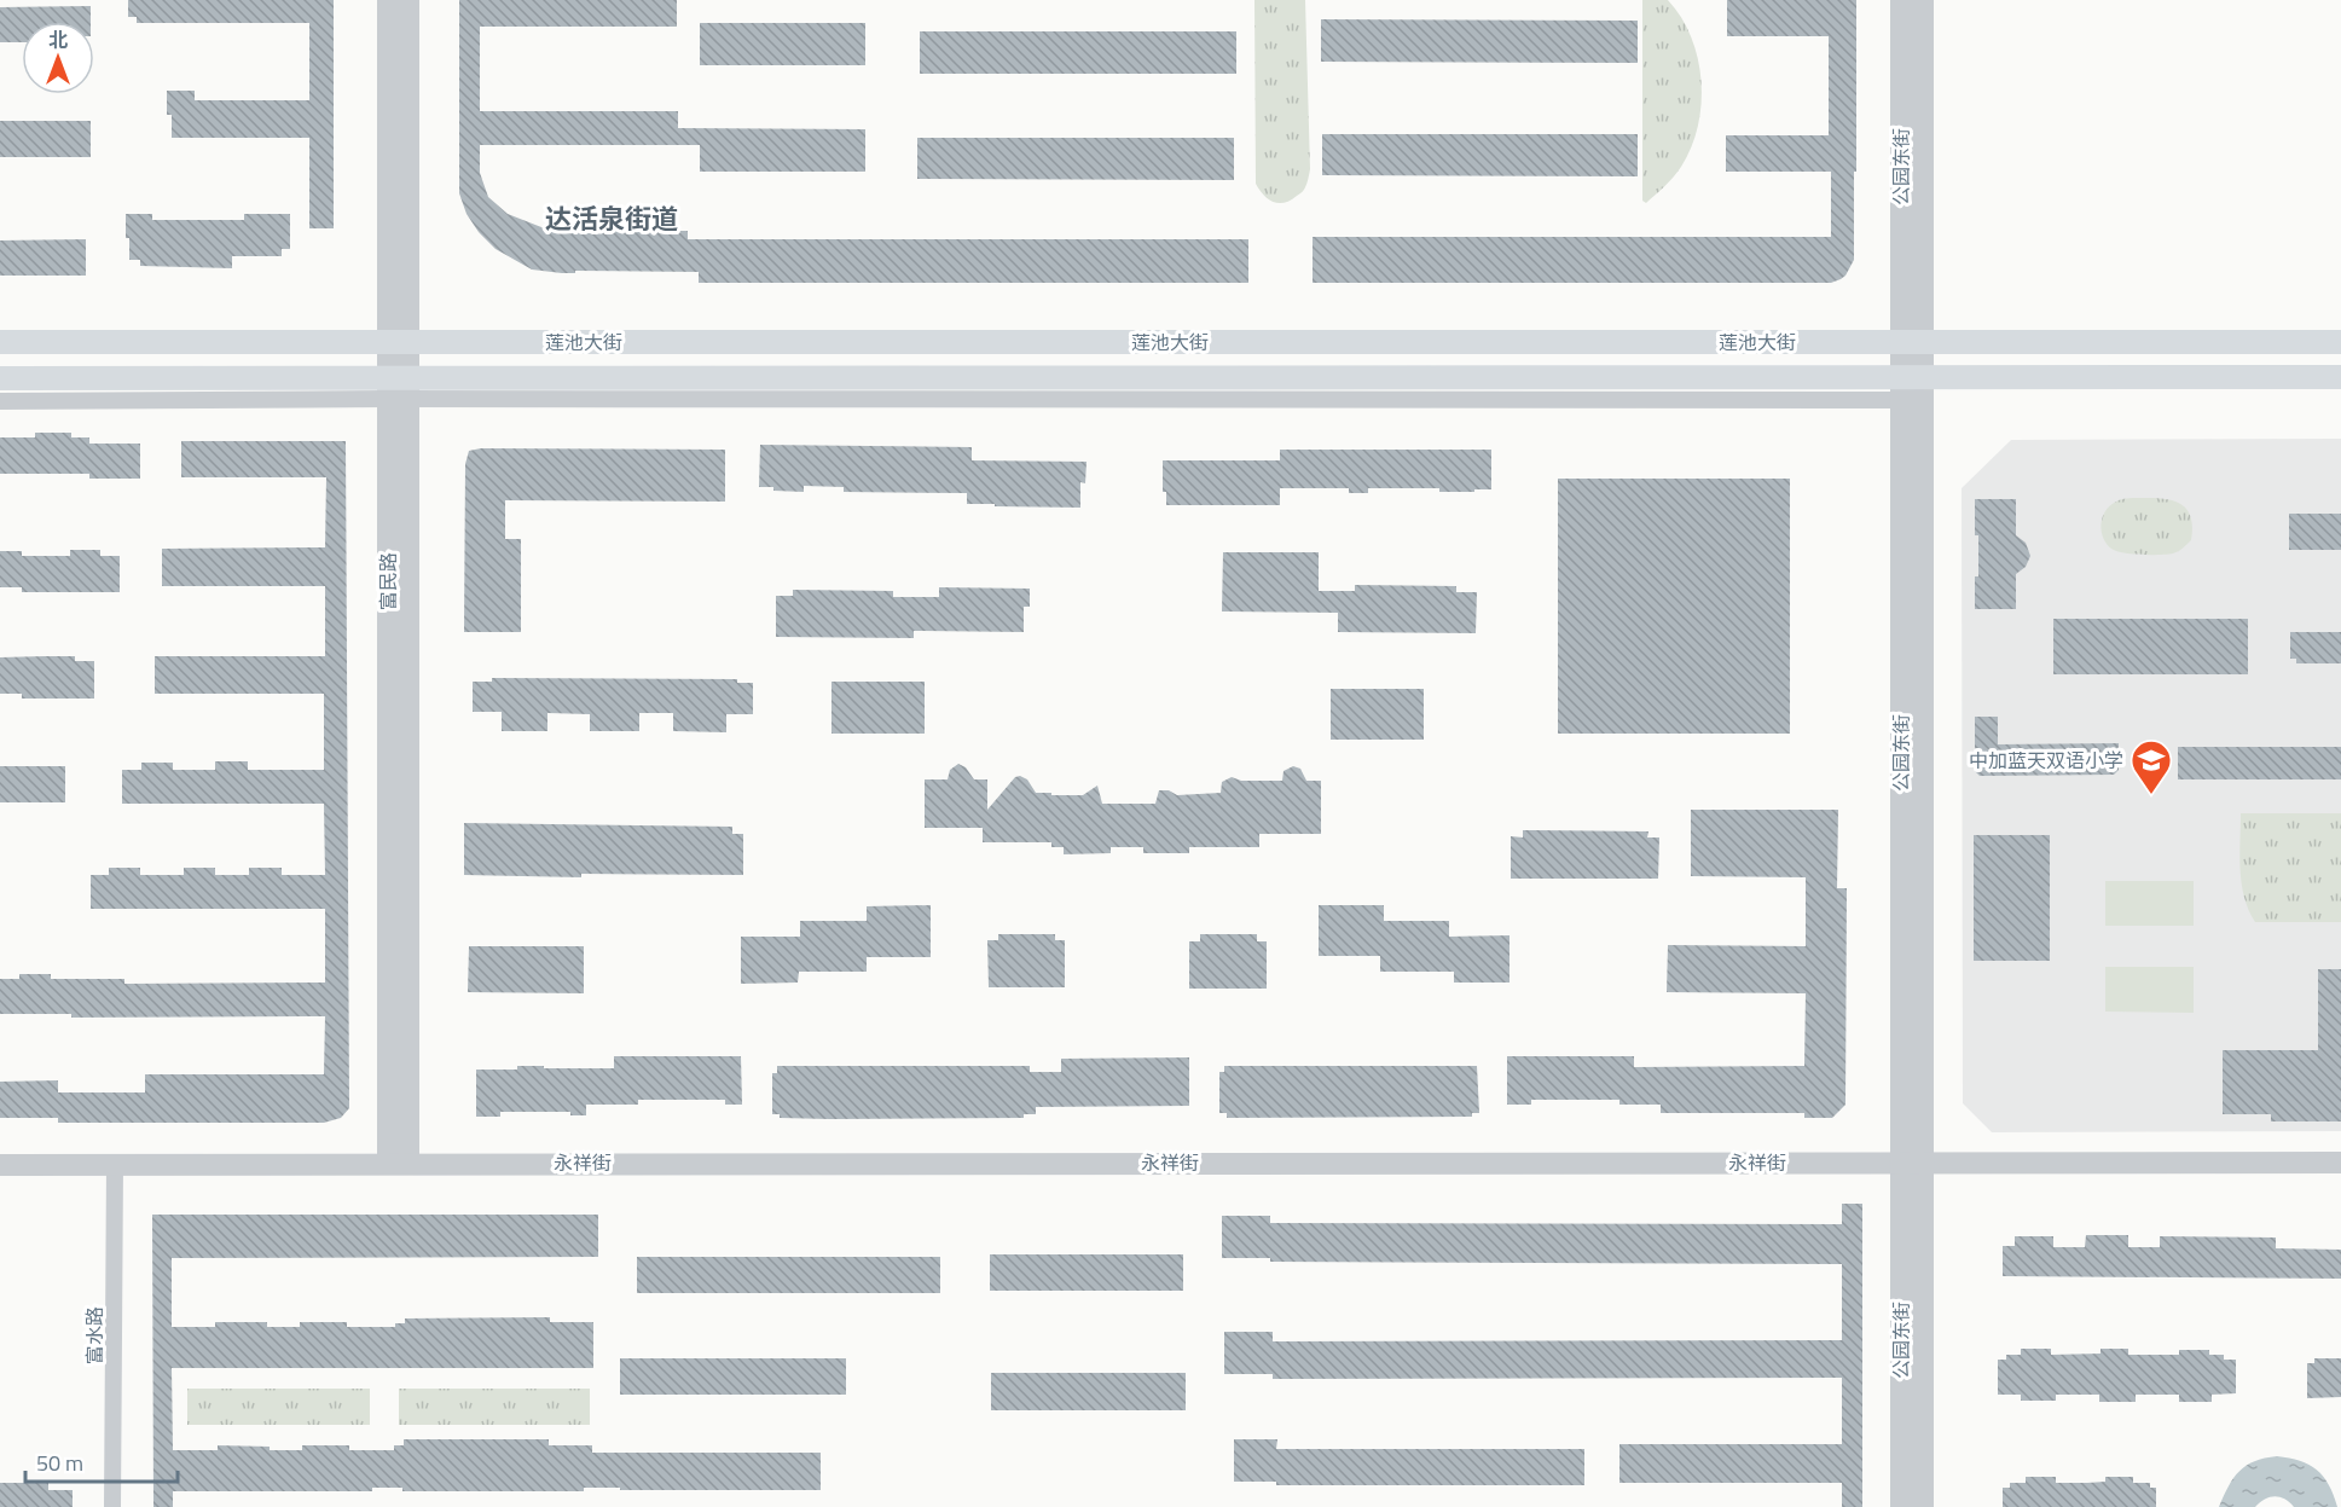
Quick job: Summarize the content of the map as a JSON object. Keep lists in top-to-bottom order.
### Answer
{
  "streets": {
    "main road": ["莲池大街"],
    "street": [
      "公园东街",
      "富民路",
      "永祥街",
      "富水路"
    ]
  },
  "crossings": [
    ["公园东街", "莲池大街"],
    ["公园东街", "永祥街"],
    ["莲池大街", "富民路"],
    ["富民路", "永祥街"],
    ["永祥街", "富水路"]
  ],
  "districts": ["达活泉街道"],
  "places": {
    "school or university": ["中加蓝天双语小学"]
  },
  "scale_bar": "50 m",
  "north": "top"
}
